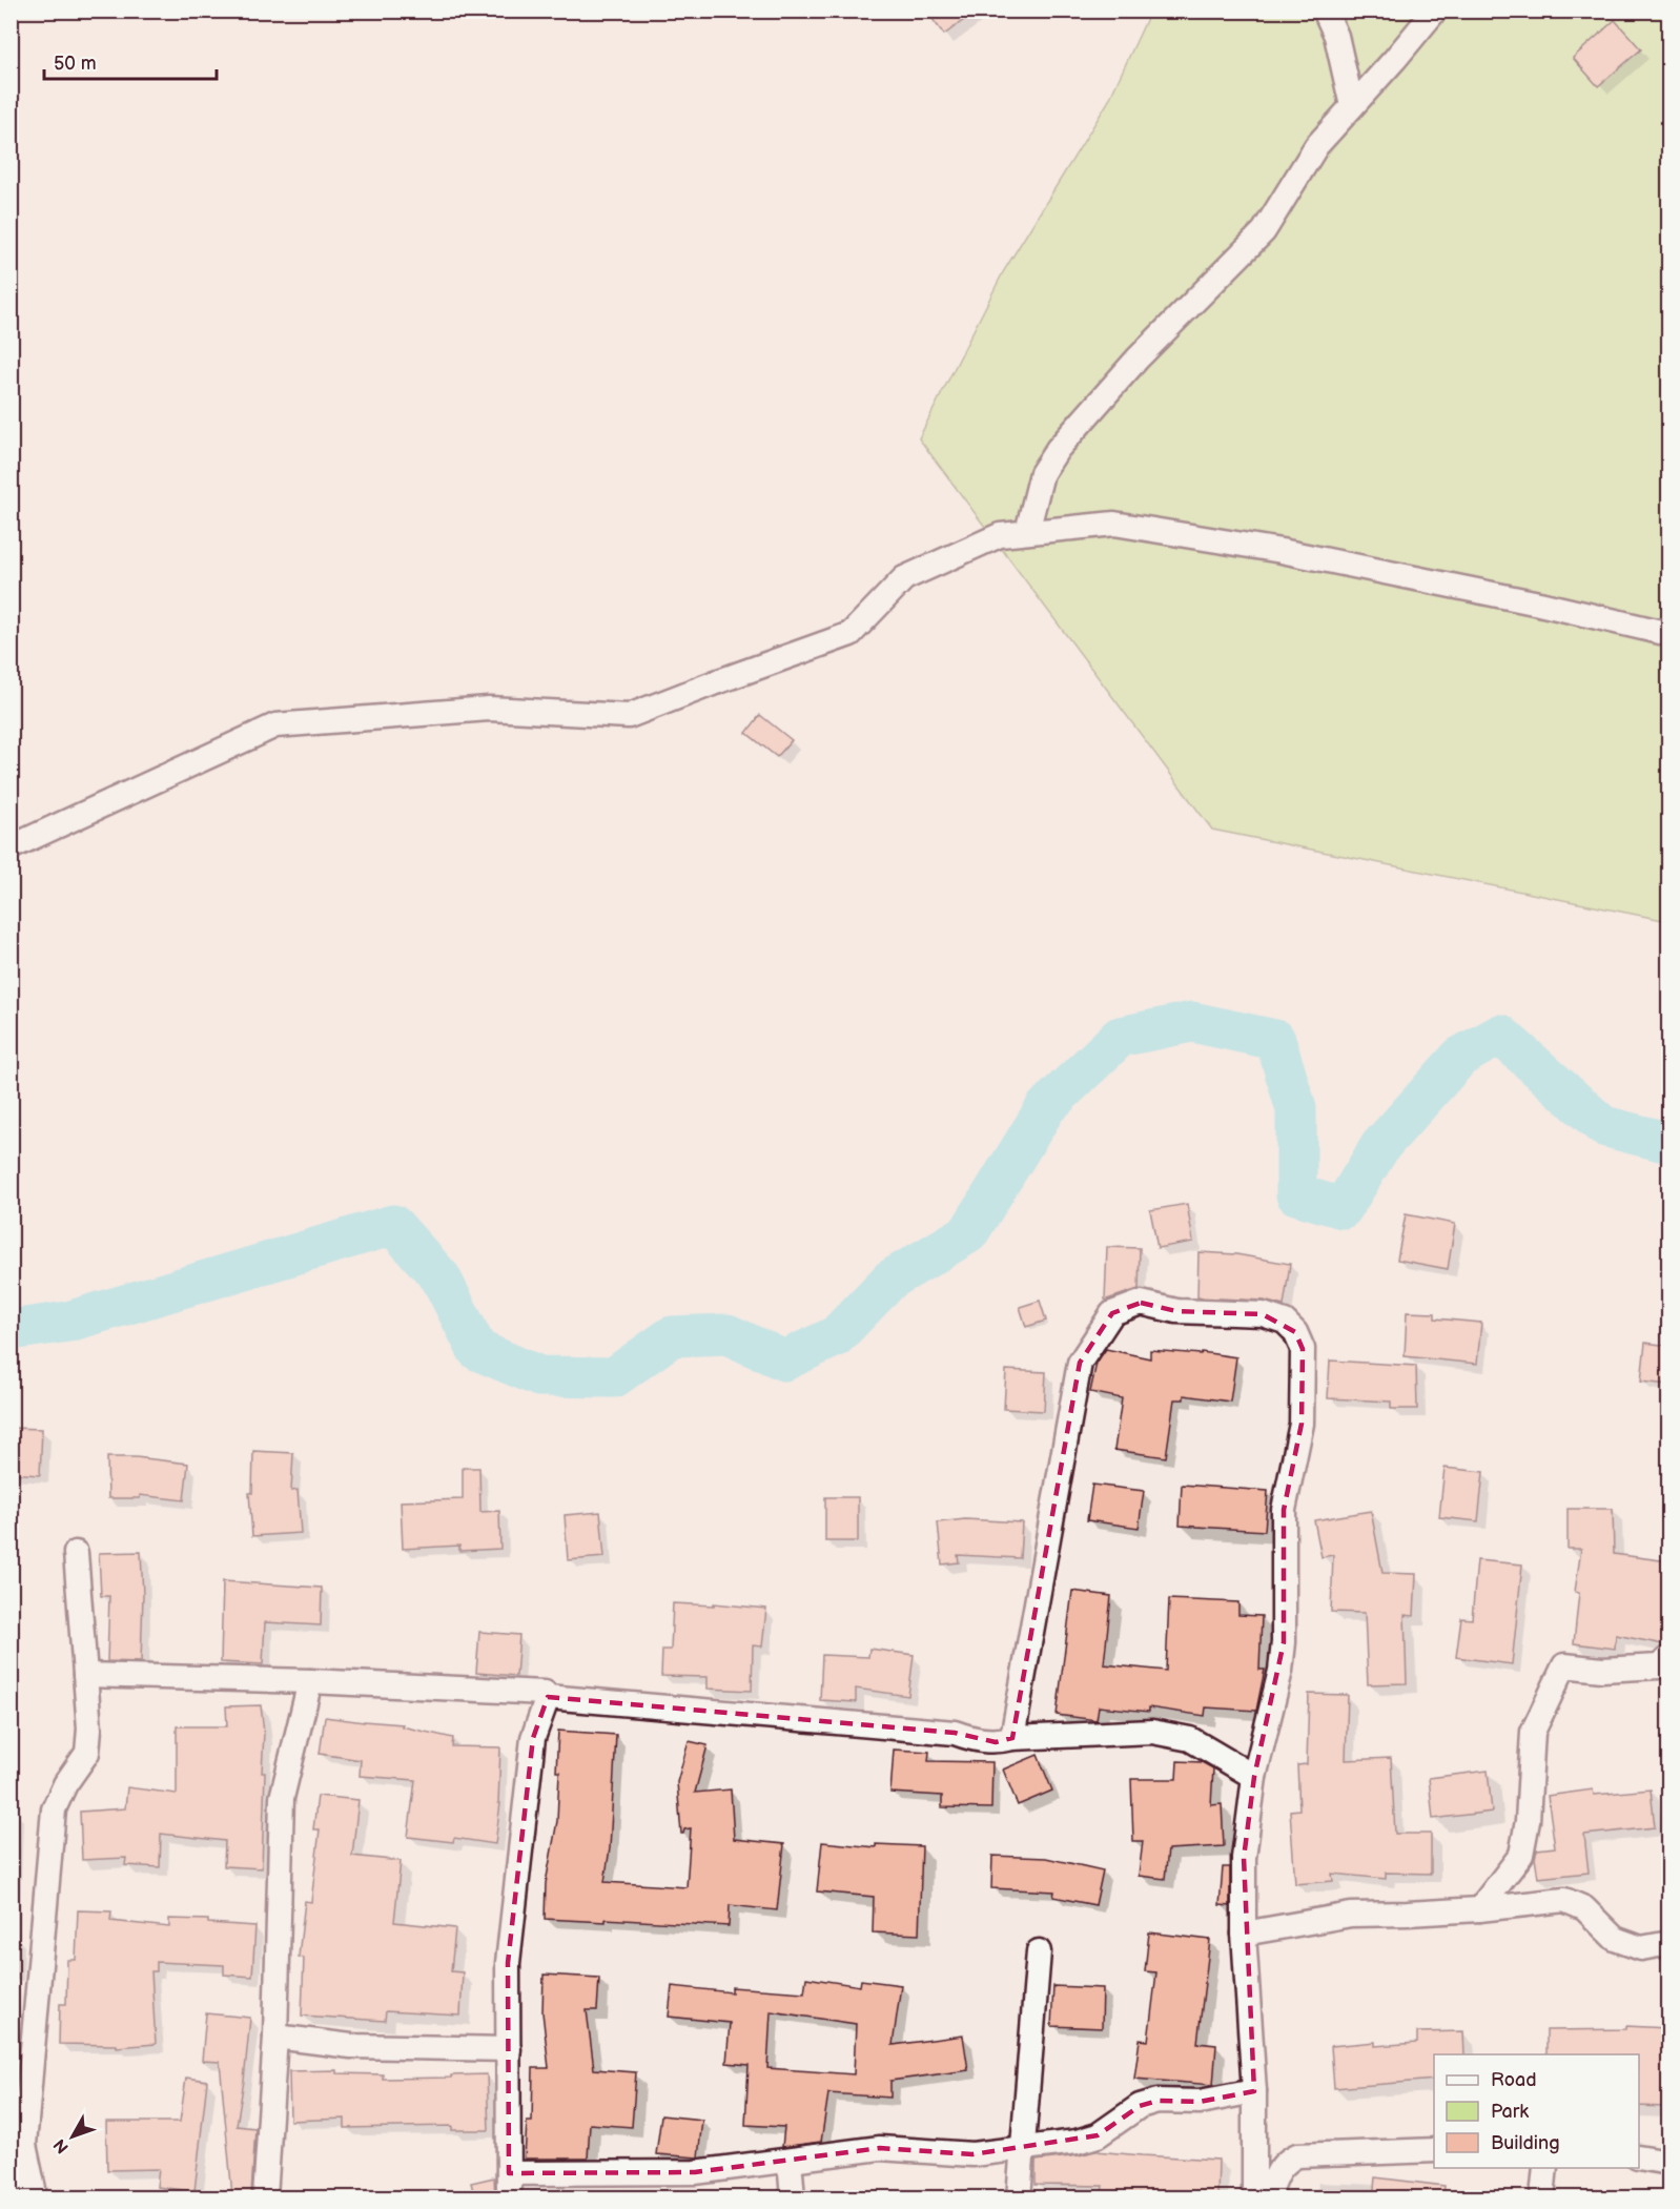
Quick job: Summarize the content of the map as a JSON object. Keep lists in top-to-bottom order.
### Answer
{
  "legend": ["Road", "Park", "Building"],
  "scale_bar": "50 m",
  "north": "bottom left"
}
